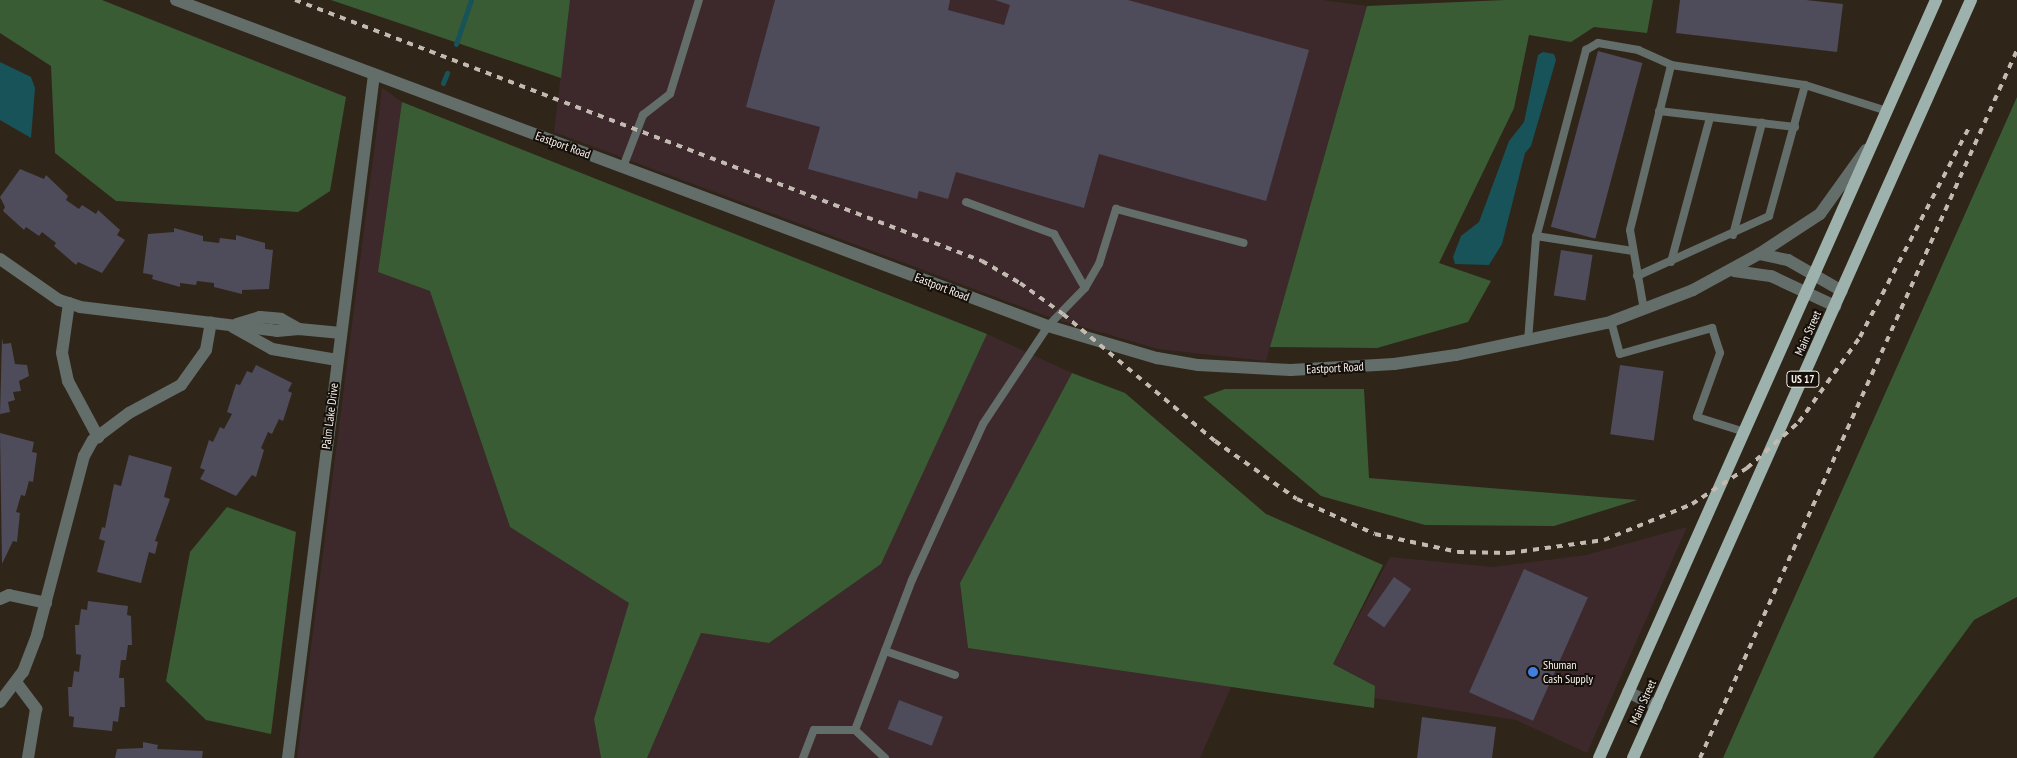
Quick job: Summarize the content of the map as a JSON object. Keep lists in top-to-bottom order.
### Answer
{
  "streets": {
    "main road": ["Main Street", "US 17"],
    "street": ["Eastport Road", "Palm Lake Drive"]
  },
  "crossings": [
    ["Eastport Road", "Main Street"],
    ["Eastport Road", "Palm Lake Drive"]
  ],
  "places": ["Shuman Cash Supply"]
}
